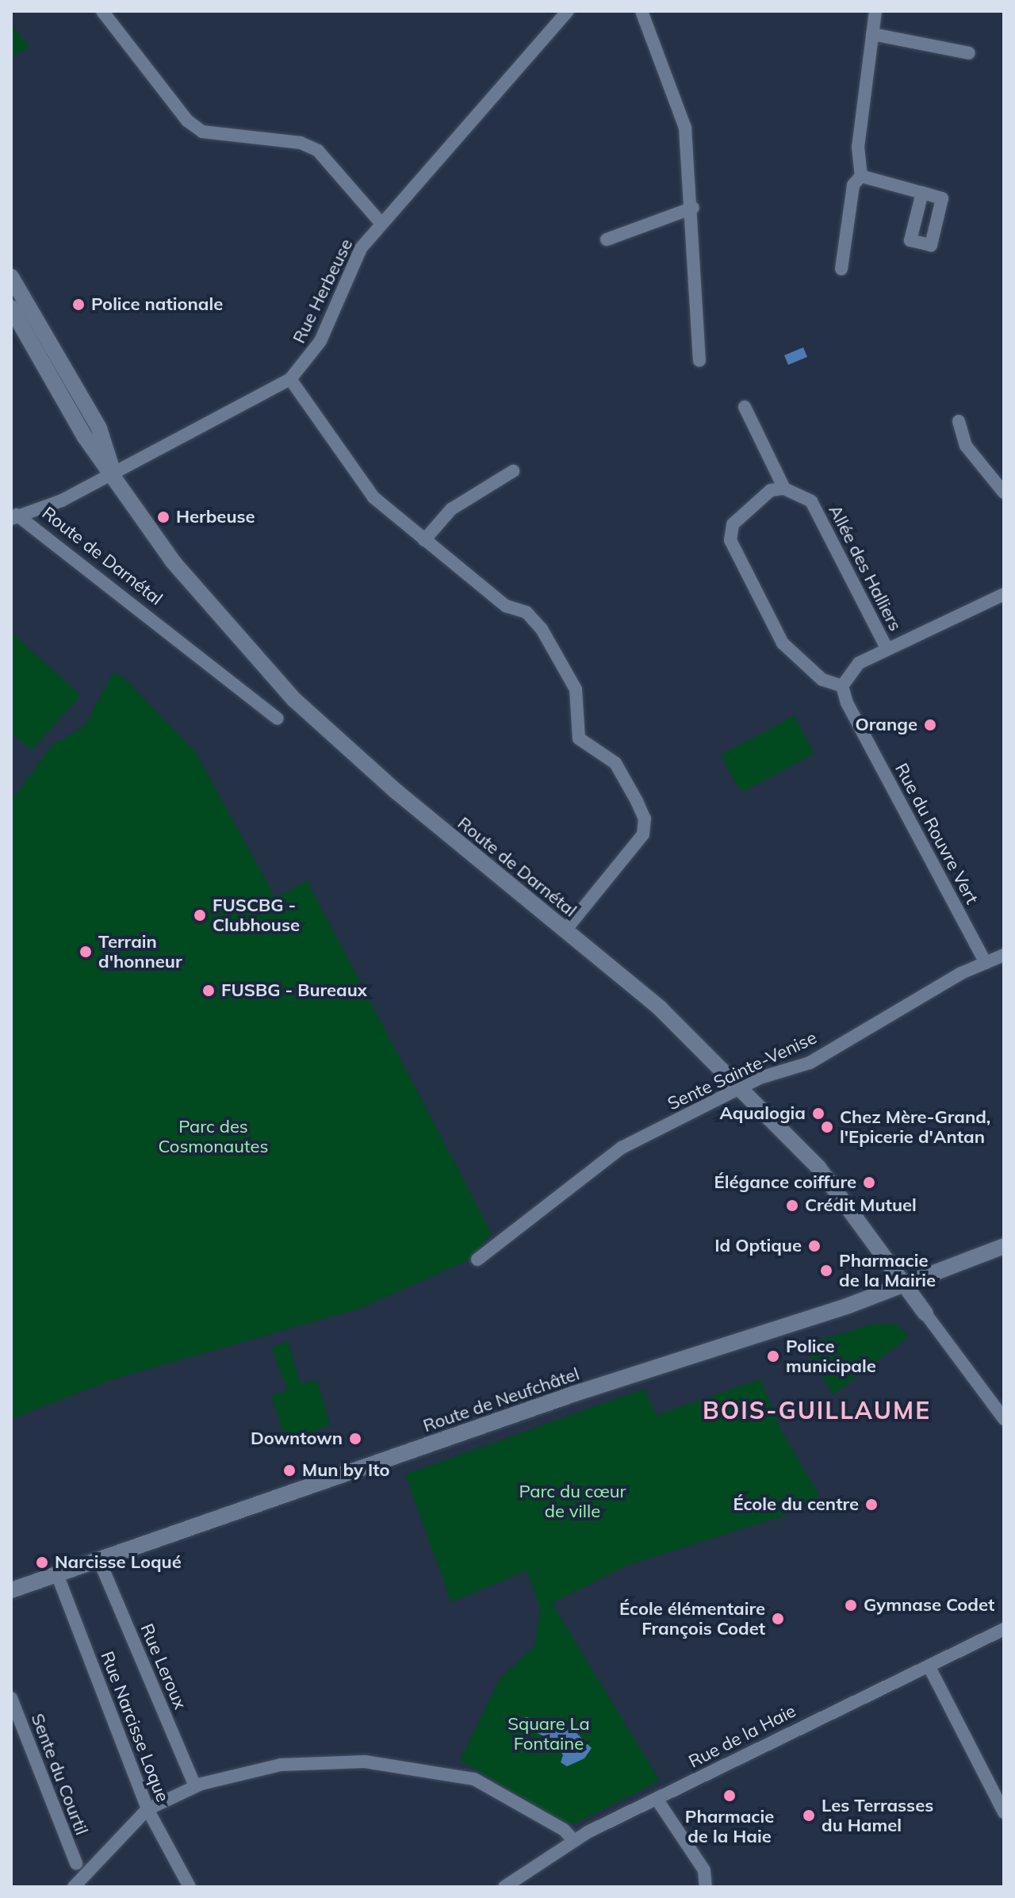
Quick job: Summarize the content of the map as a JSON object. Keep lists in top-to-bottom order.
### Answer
{
  "streets": {
    "main road": ["Route de Darnétal", "Route de Neufchâtel"],
    "street": [
      "Rue Herbeuse",
      "Allée des Halliers",
      "Rue du Rouvre Vert",
      "Sente Sainte-Venise",
      "Rue Leroux",
      "Rue Narcisse Loque",
      "Rue de la Haie",
      "Sente du Courtil"
    ]
  },
  "crossings": [
    ["Rue Herbeuse", "Route de Darnétal"],
    ["Route de Darnétal", "Sente Sainte-Venise"],
    ["Route de Darnétal", "Route de Neufchâtel"],
    ["Rue du Rouvre Vert", "Sente Sainte-Venise"],
    ["Route de Neufchâtel", "Rue Leroux"],
    ["Route de Neufchâtel", "Rue Narcisse Loque"]
  ],
  "districts": ["BOIS-GUILLAUME"],
  "parks": ["Parc des Cosmonautes", "Parc du cœur de ville", "Square La Fontaine"],
  "places": [
    "Police nationale",
    "Herbeuse",
    "Orange",
    "FUSCBG - Clubhouse",
    "Terrain d'honneur",
    "FUSBG - Bureaux",
    "Aqualogia",
    "Chez Mère-Grand, l'Epicerie d'Antan",
    "Élégance coiffure",
    "Crédit Mutuel",
    "Id Optique",
    "Pharmacie de la Mairie",
    "Police municipale",
    "Downtown",
    "Mun by Ito",
    "École du centre",
    "Narcisse Loqué",
    "Gymnase Codet",
    "École élémentaire François Codet",
    "Pharmacie de la Haie",
    "Les Terrasses du Hamel"
  ]
}
